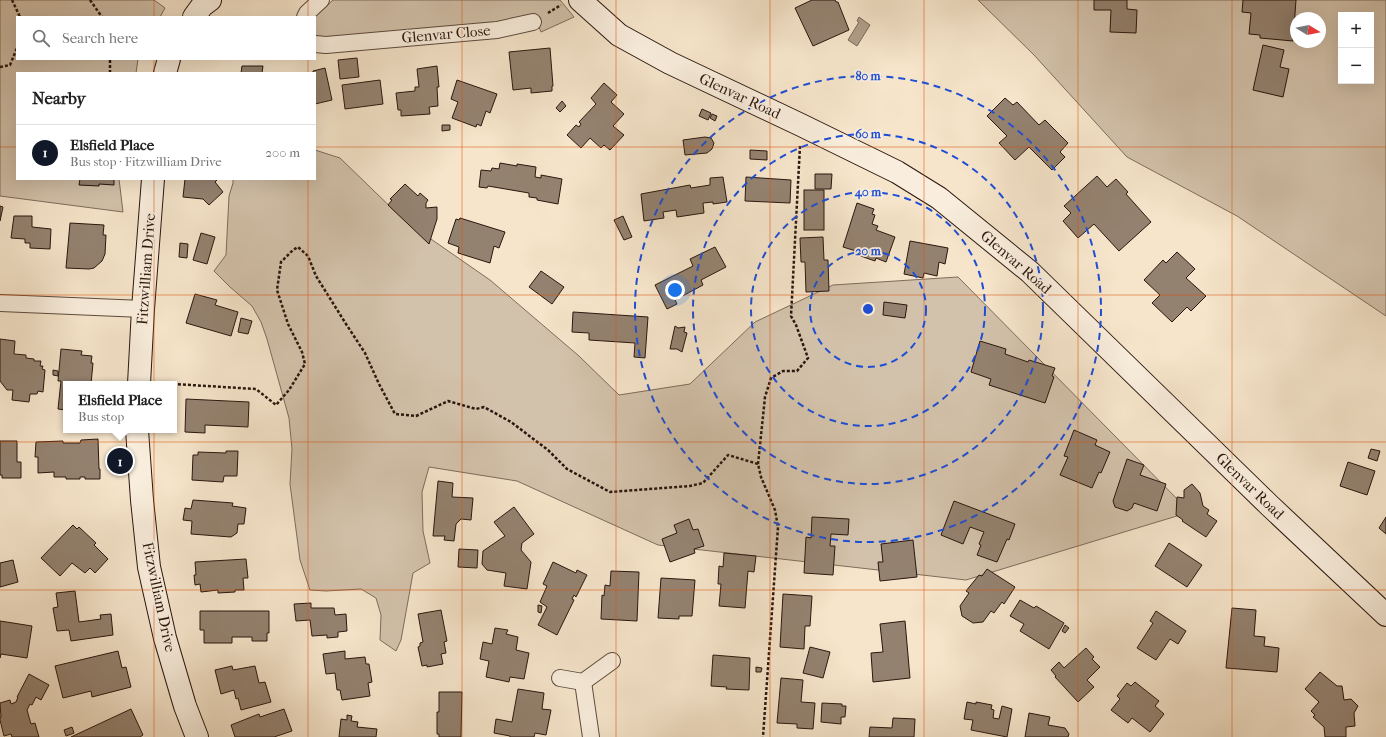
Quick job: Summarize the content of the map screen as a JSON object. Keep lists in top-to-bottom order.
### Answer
{
  "streets": {
    "main road": ["Glenvar Road", "Fitzwilliam Drive"],
    "street": ["Glenvar Close"]
  },
  "north": "right",
  "page": {
    "map_buttons": ["+", "−"],
    "search": "Search here",
    "heading": "Nearby",
    "list": [
      {
        "mark": "1",
        "name": "Elsfield Place",
        "note": "Bus stop · Fitzwilliam Drive",
        "value": "200 m"
      }
    ],
    "popup": ["Elsfield Place", "Bus stop"],
    "pins": "1"
  },
  "rings": [
    "80 m",
    "60 m",
    "40 m",
    "20 m"
  ]
}
